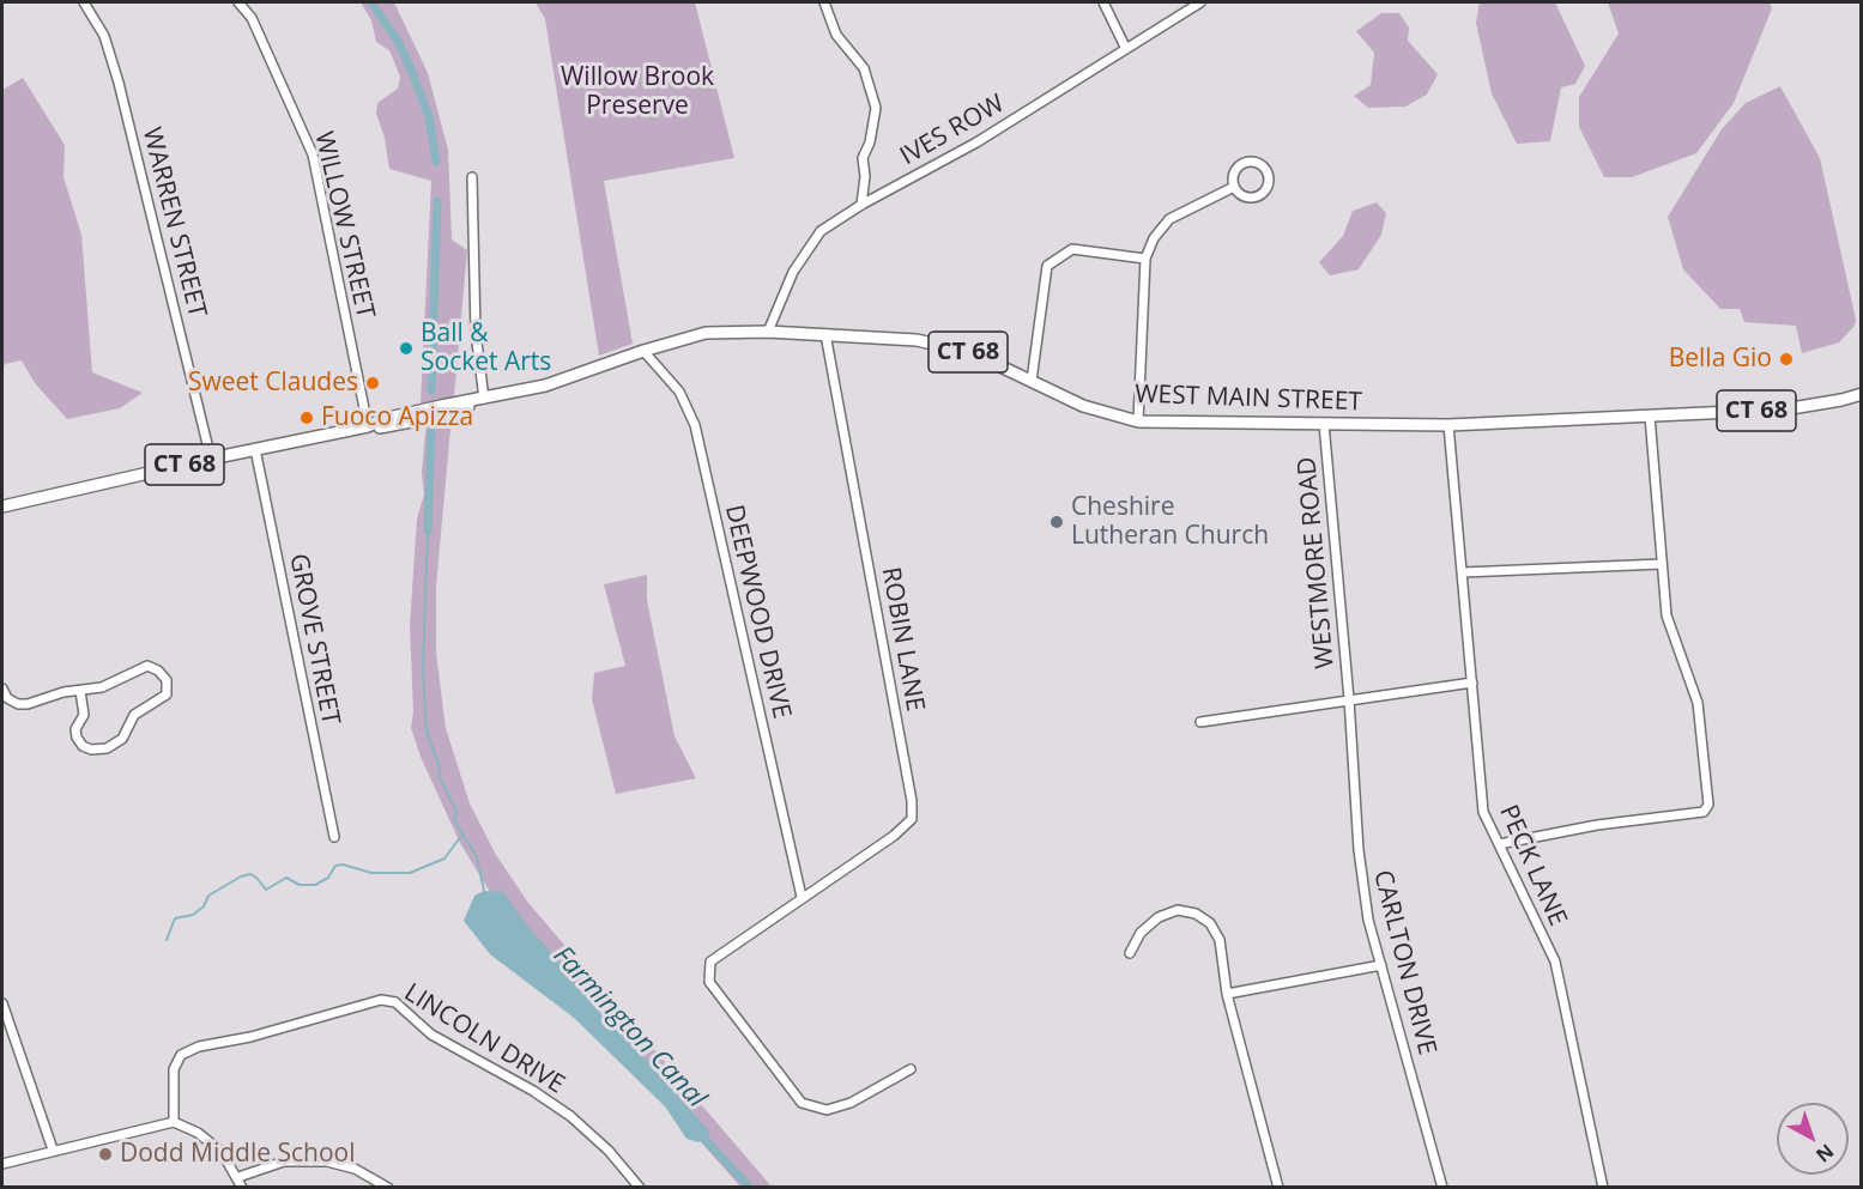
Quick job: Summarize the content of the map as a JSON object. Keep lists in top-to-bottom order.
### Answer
{
  "streets": {
    "main road": ["CT 68", "WEST MAIN STREET"],
    "street": [
      "IVES ROW",
      "WARREN STREET",
      "WILLOW STREET",
      "WESTMORE ROAD",
      "DEEPWOOD DRIVE",
      "GROVE STREET",
      "ROBIN LANE",
      "PECK LANE",
      "CARLTON DRIVE",
      "LINCOLN DRIVE"
    ]
  },
  "crossings": [
    ["IVES ROW", "WEST MAIN STREET"],
    ["WARREN STREET", "WEST MAIN STREET"],
    ["WILLOW STREET", "WEST MAIN STREET"],
    ["WEST MAIN STREET", "WESTMORE ROAD"],
    ["WEST MAIN STREET", "DEEPWOOD DRIVE"],
    ["WEST MAIN STREET", "GROVE STREET"],
    ["WEST MAIN STREET", "ROBIN LANE"],
    ["WEST MAIN STREET", "PECK LANE"],
    ["WESTMORE ROAD", "PECK LANE"],
    ["WESTMORE ROAD", "CARLTON DRIVE"],
    ["DEEPWOOD DRIVE", "ROBIN LANE"]
  ],
  "water": ["Farmington Canal"],
  "parks": ["Willow Brook Preserve"],
  "places": [
    "Ball & Socket Arts",
    "Bella Gio",
    "Sweet Claudes",
    "Fuoco Apizza",
    "Cheshire Lutheran Church",
    "Dodd Middle School"
  ],
  "north": "bottom right"
}
